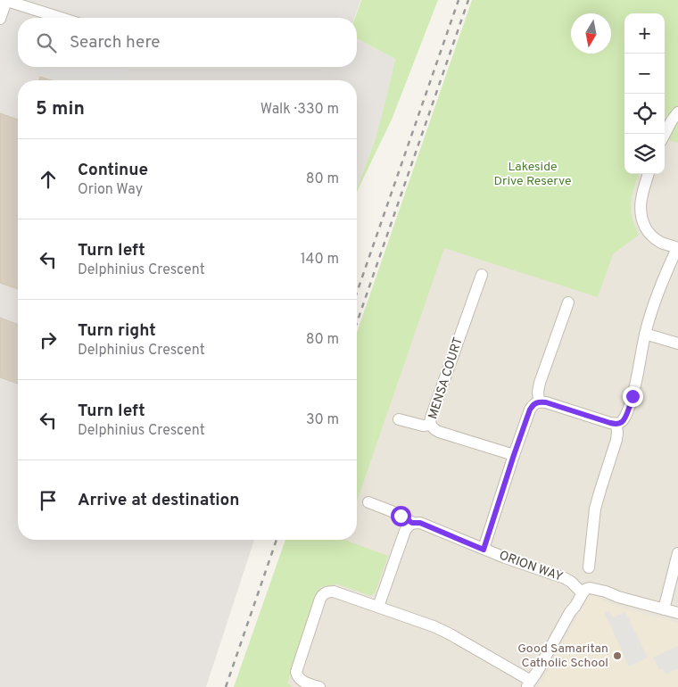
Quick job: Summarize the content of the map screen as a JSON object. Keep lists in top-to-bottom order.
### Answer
{
  "streets": {
    "street": ["MENSA COURT", "ORION WAY"]
  },
  "parks": ["Lakeside Drive Reserve"],
  "places": ["Good Samaritan Catholic School"],
  "north": "bottom",
  "page": {
    "map_buttons": ["+", "−"],
    "search": "Search here",
    "heading": ["5 min", "Walk · 330 m"],
    "list": [
      ["Continue", "Orion Way", "80 m"],
      ["Turn left", "Delphinius Crescent", "140 m"],
      ["Turn right", "Delphinius Crescent", "80 m"],
      ["Turn left", "Delphinius Crescent", "30 m"],
      "Arrive at destination"
    ]
  }
}
